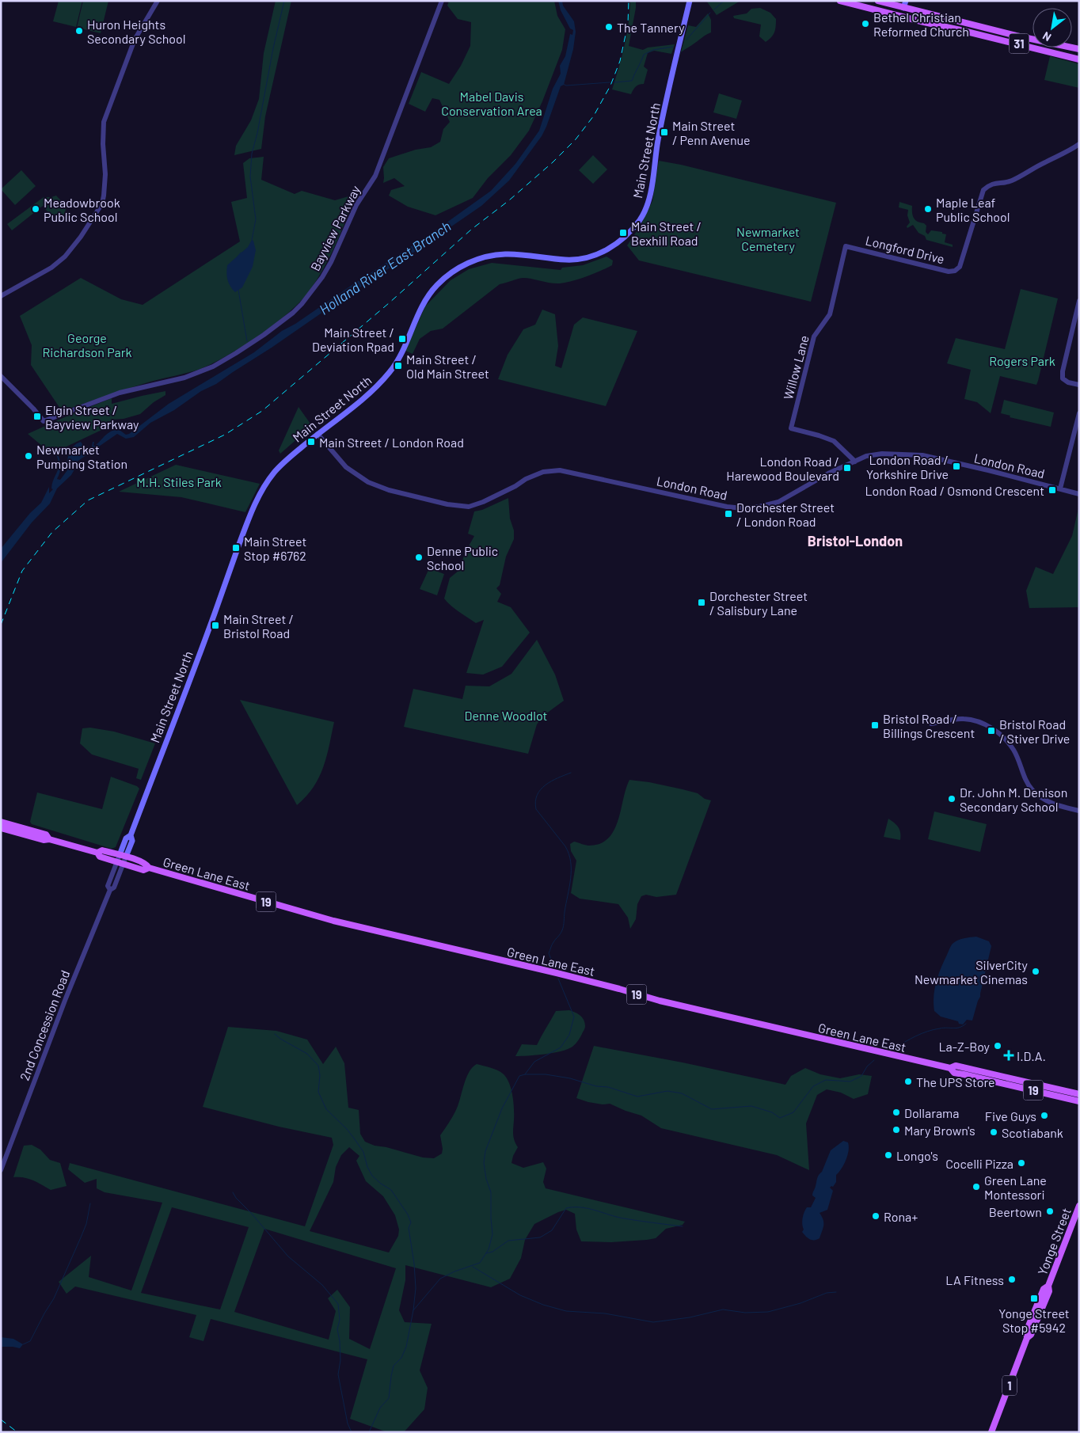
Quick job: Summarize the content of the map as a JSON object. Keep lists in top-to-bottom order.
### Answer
{
  "streets": {
    "main road": [
      "31",
      "Main Street North",
      "Green Lane East",
      "19",
      "Yonge Street",
      "1"
    ],
    "street": [
      "Bayview Parkway",
      "Longford Drive",
      "Willow Lane",
      "London Road",
      "2nd Concession Road"
    ]
  },
  "crossings": [
    ["Main Street North", "London Road"],
    ["Main Street North", "Green Lane East"],
    ["Main Street North", "2nd Concession Road"],
    ["Longford Drive", "Willow Lane"],
    ["Willow Lane", "London Road"],
    ["Green Lane East", "2nd Concession Road"]
  ],
  "districts": ["Bristol-London"],
  "water": ["Holland River East Branch"],
  "parks": [
    "Mabel Davis Conservation Area",
    "Newmarket Cemetery",
    "George Richardson Park",
    "Rogers Park",
    "M.H. Stiles Park",
    "Denne Woodlot"
  ],
  "places": {
    "other": [
      "Bethel Christian Reformed Church",
      "The Tannery",
      "Huron Heights Secondary School",
      "Meadowbrook Public School",
      "Maple Leaf Public School",
      "Newmarket Pumping Station",
      "Denne Public School",
      "Dr. John M. Denison Secondary School",
      "SilverCity Newmarket Cinemas",
      "La-Z-Boy",
      "The UPS Store",
      "Dollarama",
      "Five Guys",
      "Mary Brown's",
      "Scotiabank",
      "Longo's",
      "Cocelli Pizza",
      "Green Lane Montessori",
      "Beertown",
      "Rona+",
      "LA Fitness"
    ],
    "transit": [
      "Main Street / Penn Avenue",
      "Main Street / Bexhill Road",
      "Main Street / Deviation Rpad",
      "Main Street / Old Main Street",
      "Elgin Street / Bayview Parkway",
      "Main Street / London Road",
      "London Road / Yorkshire Drive",
      "London Road / Harewood Boulevard",
      "London Road / Osmond Crescent",
      "Dorchester Street / London Road",
      "Main Street Stop #6762",
      "Dorchester Street / Salisbury Lane",
      "Main Street / Bristol Road",
      "Bristol Road / Billings Crescent",
      "Bristol Road / Stiver Drive",
      "Yonge Street Stop #5942"
    ],
    "health": ["I.D.A."]
  },
  "north": "bottom left"
}
